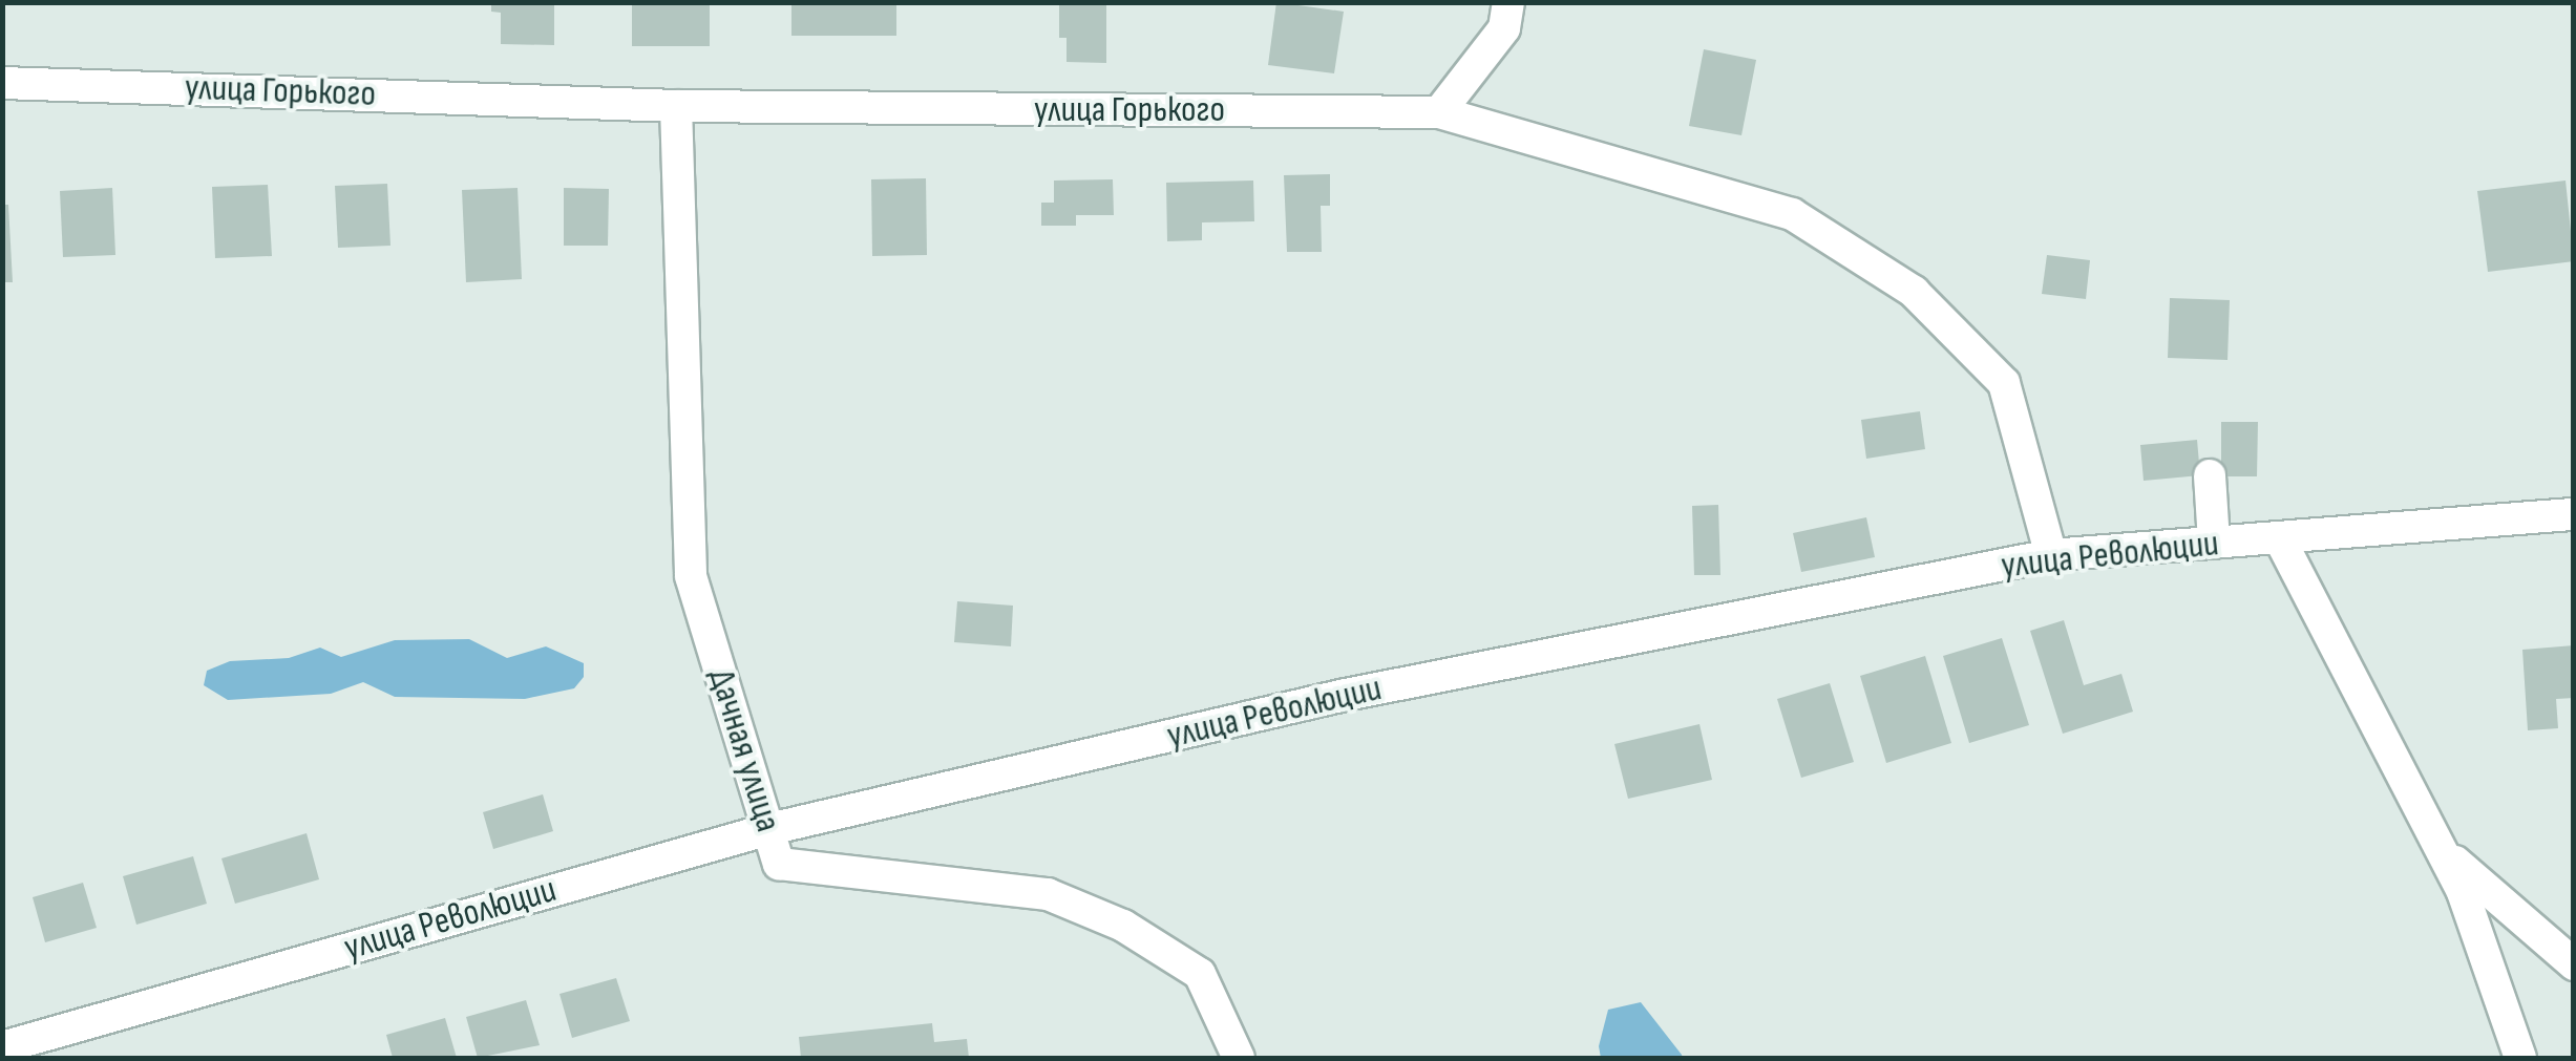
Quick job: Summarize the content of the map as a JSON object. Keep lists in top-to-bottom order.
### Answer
{
  "streets": {
    "street": ["улица Горького", "улица Революции", "Дачная улица"]
  },
  "crossings": [
    ["улица Горького", "улица Революции"],
    ["улица Горького", "Дачная улица"],
    ["улица Революции", "Дачная улица"]
  ]
}
